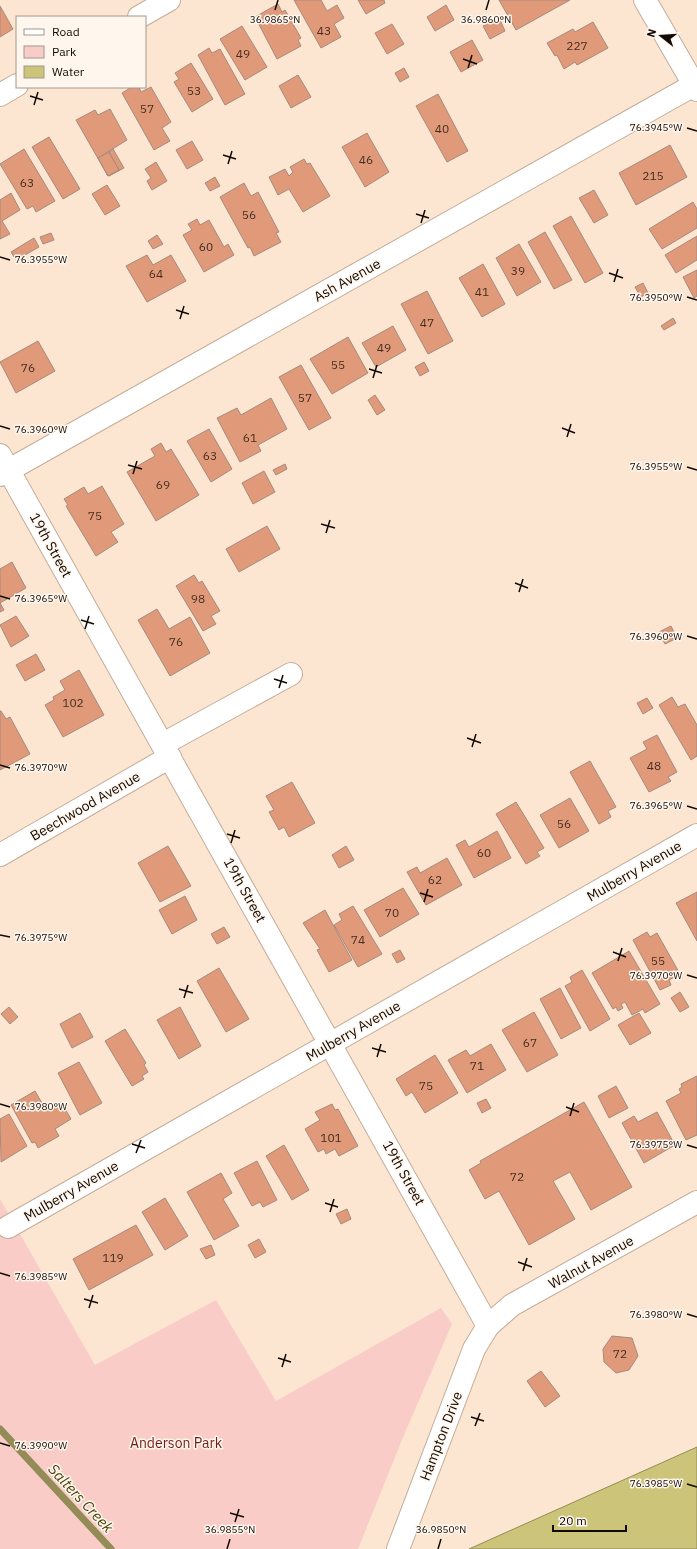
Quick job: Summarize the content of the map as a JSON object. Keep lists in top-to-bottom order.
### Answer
{
  "streets": {
    "street": [
      "Ash Avenue",
      "19th Street",
      "Beechwood Avenue",
      "Mulberry Avenue",
      "Walnut Avenue",
      "Hampton Drive"
    ]
  },
  "crossings": [
    ["Ash Avenue", "19th Street"],
    ["19th Street", "Beechwood Avenue"],
    ["19th Street", "Mulberry Avenue"],
    ["19th Street", "Walnut Avenue"],
    ["19th Street", "Hampton Drive"],
    ["Walnut Avenue", "Hampton Drive"]
  ],
  "water": ["Salters Creek"],
  "parks": ["Anderson Park"],
  "house_numbers": [
    "43",
    "227",
    "49",
    "53",
    "57",
    "40",
    "46",
    "215",
    "63",
    "56",
    "60",
    "39",
    "64",
    "41",
    "47",
    "49",
    "55",
    "76",
    "57",
    "61",
    "63",
    "69",
    "75",
    "98",
    "76",
    "102",
    "48",
    "56",
    "60",
    "62",
    "70",
    "74",
    "55",
    "67",
    "71",
    "75",
    "101",
    "72",
    "119",
    "72"
  ],
  "legend": ["Road", "Park", "Water"],
  "scale_bar": "20 m",
  "north": "left",
  "coordinates": [
    "36.9865°N",
    "36.9860°N",
    "76.3945°W",
    "76.3955°W",
    "76.3950°W",
    "76.3960°W",
    "76.3965°W",
    "76.3970°W",
    "76.3975°W",
    "76.3980°W",
    "76.3985°W",
    "76.3990°W",
    "36.9855°N",
    "36.9850°N"
  ]
}
